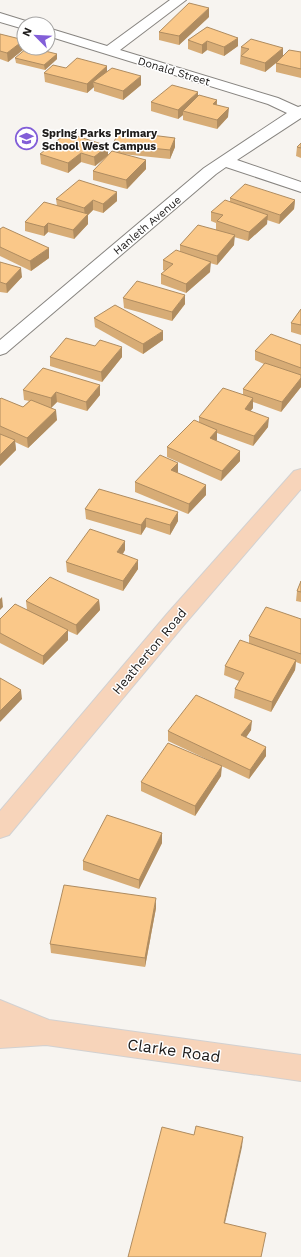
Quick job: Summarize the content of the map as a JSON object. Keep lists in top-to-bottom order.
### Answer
{
  "streets": {
    "main road": ["Heatherton Road", "Clarke Road"],
    "street": ["Donald Street", "Hanleth Avenue"]
  },
  "crossings": [
    ["Donald Street", "Hanleth Avenue"]
  ],
  "places": {
    "school or university": ["Spring Parks Primary School West Campus"]
  },
  "north": "top left"
}
